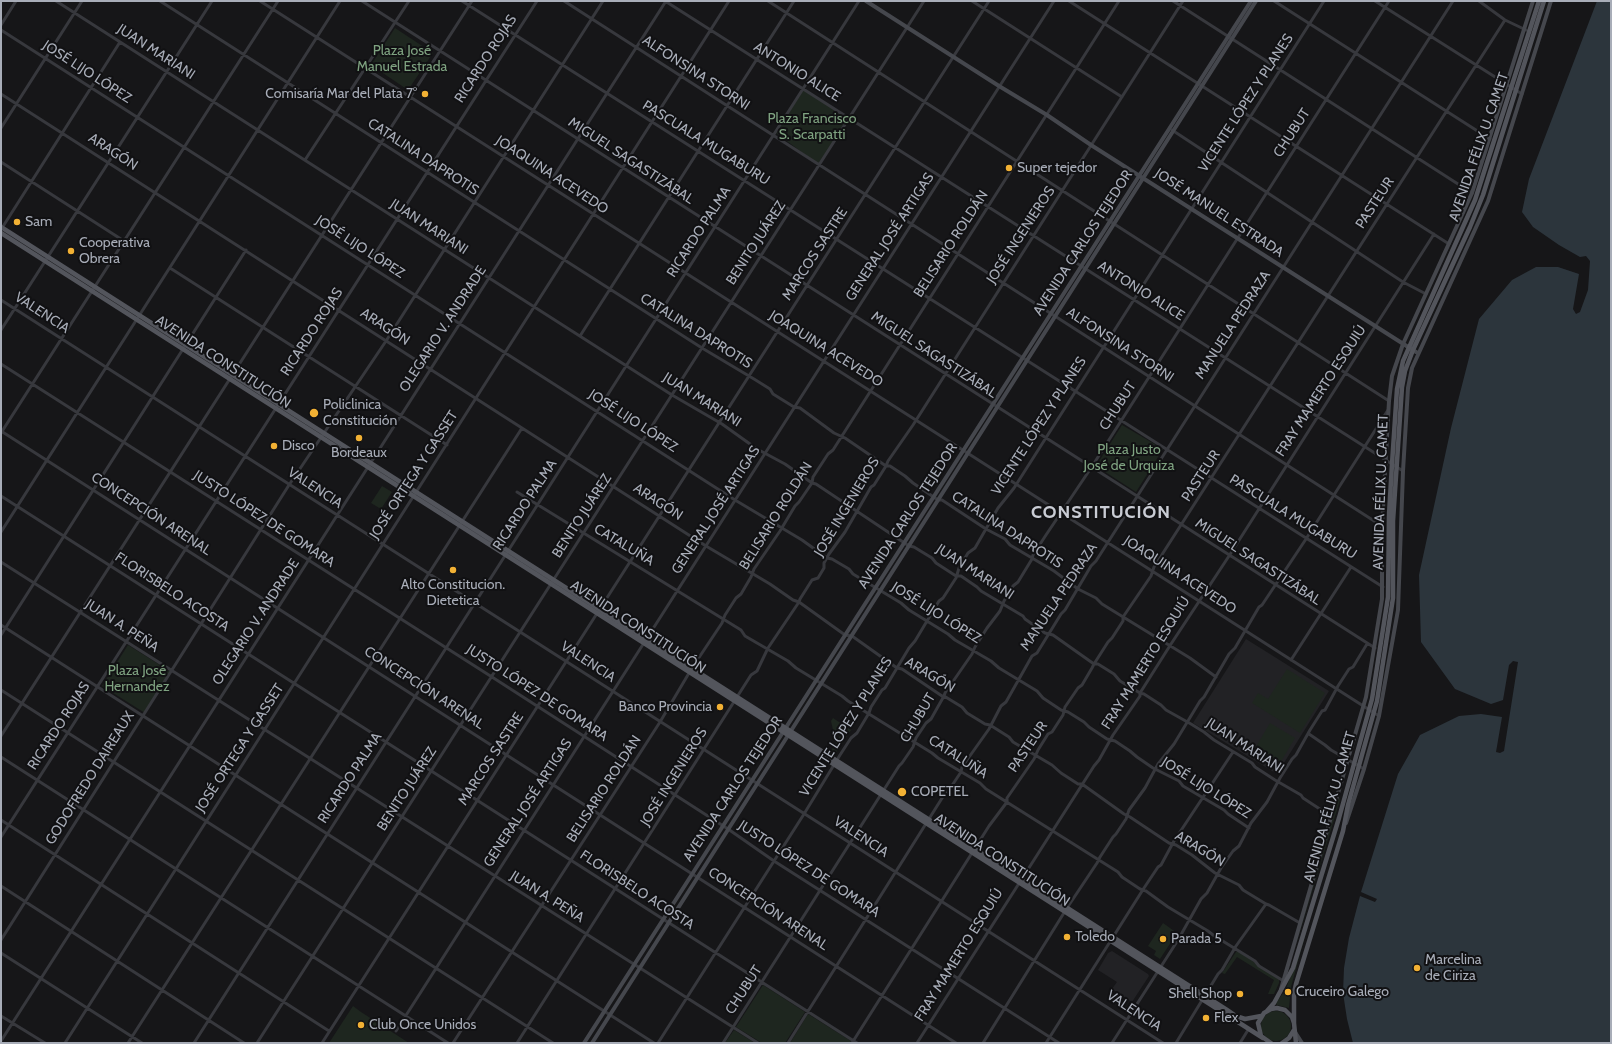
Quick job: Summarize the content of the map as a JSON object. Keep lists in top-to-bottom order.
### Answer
{
  "streets": {
    "main road": [
      "AVENIDA FÉLIX U. CAMET",
      "JOSÉ MANUEL ESTRADA",
      "AVENIDA CARLOS TEJEDOR",
      "AVENIDA CONSTITUCIÓN"
    ],
    "street": [
      "JUAN MARIANI",
      "RICARDO ROJAS",
      "JOSÉ LIJO LÓPEZ",
      "ANTONIO ALICE",
      "ALFONSINA STORNI",
      "VICENTE LÓPEZ Y PLANES",
      "CHUBUT",
      "PASCUALA MUGABURU",
      "ARAGÓN",
      "CATALINA DAPROTIS",
      "MIGUEL SAGASTIZÁBAL",
      "JOAQUINA ACEVEDO",
      "PASTEUR",
      "RICARDO PALMA",
      "JOSÉ INGENIEROS",
      "GENERAL JOSÉ ARTIGAS",
      "BENITO JUÁREZ",
      "BELISARIO ROLDÁN",
      "MARCOS SASTRE",
      "VALENCIA",
      "MANUELA PEDRAZA",
      "OLEGARIO V. ANDRADE",
      "FRAY MAMERTO ESQUIÚ",
      "JOSÉ ORTEGA Y GASSET",
      "CONCEPCIÓN ARENAL",
      "JUSTO LÓPEZ DE GOMARA",
      "CATALUÑA",
      "FLORISBELO ACOSTA",
      "JUAN A. PEÑA",
      "GODOFREDO DAIREAUX"
    ]
  },
  "crossings": [
    ["JUAN MARIANI", "RICARDO ROJAS"],
    ["JUAN MARIANI", "VICENTE LÓPEZ Y PLANES"],
    ["JUAN MARIANI", "CHUBUT"],
    ["JUAN MARIANI", "AVENIDA FÉLIX U. CAMET"],
    ["JUAN MARIANI", "PASTEUR"],
    ["JUAN MARIANI", "RICARDO PALMA"],
    ["JUAN MARIANI", "JOSÉ INGENIEROS"],
    ["JUAN MARIANI", "GENERAL JOSÉ ARTIGAS"],
    ["JUAN MARIANI", "BENITO JUÁREZ"],
    ["JUAN MARIANI", "AVENIDA CARLOS TEJEDOR"],
    ["JUAN MARIANI", "BELISARIO ROLDÁN"],
    ["JUAN MARIANI", "MARCOS SASTRE"],
    ["JUAN MARIANI", "MANUELA PEDRAZA"],
    ["JUAN MARIANI", "OLEGARIO V. ANDRADE"],
    ["JUAN MARIANI", "FRAY MAMERTO ESQUIÚ"],
    ["JUAN MARIANI", "JOSÉ ORTEGA Y GASSET"],
    ["JUAN MARIANI", "GODOFREDO DAIREAUX"],
    ["RICARDO ROJAS", "JOSÉ LIJO LÓPEZ"],
    ["RICARDO ROJAS", "PASCUALA MUGABURU"],
    ["RICARDO ROJAS", "ARAGÓN"],
    ["RICARDO ROJAS", "CATALINA DAPROTIS"],
    ["RICARDO ROJAS", "MIGUEL SAGASTIZÁBAL"],
    ["RICARDO ROJAS", "JOAQUINA ACEVEDO"],
    ["RICARDO ROJAS", "VALENCIA"],
    ["RICARDO ROJAS", "AVENIDA CONSTITUCIÓN"],
    ["RICARDO ROJAS", "CONCEPCIÓN ARENAL"],
    ["RICARDO ROJAS", "JUSTO LÓPEZ DE GOMARA"],
    ["RICARDO ROJAS", "FLORISBELO ACOSTA"],
    ["RICARDO ROJAS", "JUAN A. PEÑA"],
    ["JOSÉ LIJO LÓPEZ", "VICENTE LÓPEZ Y PLANES"],
    ["JOSÉ LIJO LÓPEZ", "CHUBUT"],
    ["JOSÉ LIJO LÓPEZ", "PASTEUR"],
    ["JOSÉ LIJO LÓPEZ", "RICARDO PALMA"],
    ["JOSÉ LIJO LÓPEZ", "JOSÉ INGENIEROS"],
    ["JOSÉ LIJO LÓPEZ", "GENERAL JOSÉ ARTIGAS"],
    ["JOSÉ LIJO LÓPEZ", "BENITO JUÁREZ"],
    ["JOSÉ LIJO LÓPEZ", "AVENIDA CARLOS TEJEDOR"],
    ["JOSÉ LIJO LÓPEZ", "BELISARIO ROLDÁN"],
    ["JOSÉ LIJO LÓPEZ", "MARCOS SASTRE"],
    ["JOSÉ LIJO LÓPEZ", "MANUELA PEDRAZA"],
    ["JOSÉ LIJO LÓPEZ", "OLEGARIO V. ANDRADE"],
    ["JOSÉ LIJO LÓPEZ", "FRAY MAMERTO ESQUIÚ"],
    ["JOSÉ LIJO LÓPEZ", "JOSÉ ORTEGA Y GASSET"],
    ["JOSÉ LIJO LÓPEZ", "GODOFREDO DAIREAUX"],
    ["ANTONIO ALICE", "VICENTE LÓPEZ Y PLANES"],
    ["ANTONIO ALICE", "CHUBUT"],
    ["ANTONIO ALICE", "AVENIDA FÉLIX U. CAMET"],
    ["ANTONIO ALICE", "PASTEUR"],
    ["ANTONIO ALICE", "RICARDO PALMA"],
    ["ANTONIO ALICE", "JOSÉ INGENIEROS"],
    ["ANTONIO ALICE", "GENERAL JOSÉ ARTIGAS"],
    ["ANTONIO ALICE", "BENITO JUÁREZ"],
    ["ANTONIO ALICE", "AVENIDA CARLOS TEJEDOR"],
    ["ANTONIO ALICE", "BELISARIO ROLDÁN"],
    ["ANTONIO ALICE", "MARCOS SASTRE"],
    ["ANTONIO ALICE", "MANUELA PEDRAZA"],
    ["ANTONIO ALICE", "OLEGARIO V. ANDRADE"],
    ["ANTONIO ALICE", "FRAY MAMERTO ESQUIÚ"],
    ["ANTONIO ALICE", "JOSÉ ORTEGA Y GASSET"],
    ["ALFONSINA STORNI", "VICENTE LÓPEZ Y PLANES"],
    ["ALFONSINA STORNI", "CHUBUT"],
    ["ALFONSINA STORNI", "AVENIDA FÉLIX U. CAMET"],
    ["ALFONSINA STORNI", "PASTEUR"],
    ["ALFONSINA STORNI", "RICARDO PALMA"],
    ["ALFONSINA STORNI", "JOSÉ INGENIEROS"],
    ["ALFONSINA STORNI", "GENERAL JOSÉ ARTIGAS"],
    ["ALFONSINA STORNI", "BENITO JUÁREZ"],
    ["ALFONSINA STORNI", "AVENIDA CARLOS TEJEDOR"],
    ["ALFONSINA STORNI", "BELISARIO ROLDÁN"],
    ["ALFONSINA STORNI", "MARCOS SASTRE"],
    ["ALFONSINA STORNI", "MANUELA PEDRAZA"],
    ["ALFONSINA STORNI", "OLEGARIO V. ANDRADE"],
    ["ALFONSINA STORNI", "FRAY MAMERTO ESQUIÚ"],
    ["ALFONSINA STORNI", "JOSÉ ORTEGA Y GASSET"],
    ["ALFONSINA STORNI", "GODOFREDO DAIREAUX"],
    ["VICENTE LÓPEZ Y PLANES", "PASCUALA MUGABURU"],
    ["VICENTE LÓPEZ Y PLANES", "ARAGÓN"],
    ["VICENTE LÓPEZ Y PLANES", "CATALINA DAPROTIS"],
    ["VICENTE LÓPEZ Y PLANES", "MIGUEL SAGASTIZÁBAL"],
    ["VICENTE LÓPEZ Y PLANES", "JOAQUINA ACEVEDO"],
    ["VICENTE LÓPEZ Y PLANES", "JOSÉ MANUEL ESTRADA"],
    ["VICENTE LÓPEZ Y PLANES", "VALENCIA"],
    ["VICENTE LÓPEZ Y PLANES", "AVENIDA CONSTITUCIÓN"],
    ["VICENTE LÓPEZ Y PLANES", "CONCEPCIÓN ARENAL"],
    ["VICENTE LÓPEZ Y PLANES", "JUSTO LÓPEZ DE GOMARA"],
    ["VICENTE LÓPEZ Y PLANES", "CATALUÑA"],
    ["VICENTE LÓPEZ Y PLANES", "FLORISBELO ACOSTA"],
    ["VICENTE LÓPEZ Y PLANES", "JUAN A. PEÑA"],
    ["CHUBUT", "PASCUALA MUGABURU"],
    ["CHUBUT", "ARAGÓN"],
    ["CHUBUT", "CATALINA DAPROTIS"],
    ["CHUBUT", "MIGUEL SAGASTIZÁBAL"],
    ["CHUBUT", "JOAQUINA ACEVEDO"],
    ["CHUBUT", "JOSÉ MANUEL ESTRADA"],
    ["CHUBUT", "VALENCIA"],
    ["CHUBUT", "AVENIDA CONSTITUCIÓN"],
    ["CHUBUT", "CONCEPCIÓN ARENAL"],
    ["CHUBUT", "JUSTO LÓPEZ DE GOMARA"],
    ["CHUBUT", "CATALUÑA"],
    ["CHUBUT", "FLORISBELO ACOSTA"],
    ["CHUBUT", "JUAN A. PEÑA"],
    ["PASCUALA MUGABURU", "AVENIDA FÉLIX U. CAMET"],
    ["PASCUALA MUGABURU", "PASTEUR"],
    ["PASCUALA MUGABURU", "RICARDO PALMA"],
    ["PASCUALA MUGABURU", "JOSÉ INGENIEROS"],
    ["PASCUALA MUGABURU", "GENERAL JOSÉ ARTIGAS"],
    ["PASCUALA MUGABURU", "BENITO JUÁREZ"],
    ["PASCUALA MUGABURU", "AVENIDA CARLOS TEJEDOR"],
    ["PASCUALA MUGABURU", "BELISARIO ROLDÁN"],
    ["PASCUALA MUGABURU", "MARCOS SASTRE"],
    ["PASCUALA MUGABURU", "MANUELA PEDRAZA"],
    ["PASCUALA MUGABURU", "OLEGARIO V. ANDRADE"],
    ["PASCUALA MUGABURU", "FRAY MAMERTO ESQUIÚ"],
    ["PASCUALA MUGABURU", "JOSÉ ORTEGA Y GASSET"],
    ["PASCUALA MUGABURU", "GODOFREDO DAIREAUX"],
    ["AVENIDA FÉLIX U. CAMET", "ARAGÓN"],
    ["AVENIDA FÉLIX U. CAMET", "MIGUEL SAGASTIZÁBAL"],
    ["AVENIDA FÉLIX U. CAMET", "JOAQUINA ACEVEDO"],
    ["AVENIDA FÉLIX U. CAMET", "JOSÉ MANUEL ESTRADA"],
    ["AVENIDA FÉLIX U. CAMET", "AVENIDA CONSTITUCIÓN"],
    ["AVENIDA FÉLIX U. CAMET", "CATALUÑA"],
    ["ARAGÓN", "PASTEUR"],
    ["ARAGÓN", "RICARDO PALMA"],
    ["ARAGÓN", "JOSÉ INGENIEROS"],
    ["ARAGÓN", "GENERAL JOSÉ ARTIGAS"],
    ["ARAGÓN", "BENITO JUÁREZ"],
    ["ARAGÓN", "AVENIDA CARLOS TEJEDOR"],
    ["ARAGÓN", "BELISARIO ROLDÁN"],
    ["ARAGÓN", "MARCOS SASTRE"],
    ["ARAGÓN", "MANUELA PEDRAZA"],
    ["ARAGÓN", "OLEGARIO V. ANDRADE"],
    ["ARAGÓN", "FRAY MAMERTO ESQUIÚ"],
    ["ARAGÓN", "JOSÉ ORTEGA Y GASSET"],
    ["ARAGÓN", "GODOFREDO DAIREAUX"],
    ["CATALINA DAPROTIS", "PASTEUR"],
    ["CATALINA DAPROTIS", "RICARDO PALMA"],
    ["CATALINA DAPROTIS", "JOSÉ INGENIEROS"],
    ["CATALINA DAPROTIS", "GENERAL JOSÉ ARTIGAS"],
    ["CATALINA DAPROTIS", "BENITO JUÁREZ"],
    ["CATALINA DAPROTIS", "AVENIDA CARLOS TEJEDOR"],
    ["CATALINA DAPROTIS", "BELISARIO ROLDÁN"],
    ["CATALINA DAPROTIS", "MARCOS SASTRE"],
    ["CATALINA DAPROTIS", "MANUELA PEDRAZA"],
    ["CATALINA DAPROTIS", "OLEGARIO V. ANDRADE"],
    ["CATALINA DAPROTIS", "FRAY MAMERTO ESQUIÚ"],
    ["CATALINA DAPROTIS", "JOSÉ ORTEGA Y GASSET"],
    ["CATALINA DAPROTIS", "GODOFREDO DAIREAUX"],
    ["MIGUEL SAGASTIZÁBAL", "PASTEUR"],
    ["MIGUEL SAGASTIZÁBAL", "RICARDO PALMA"],
    ["MIGUEL SAGASTIZÁBAL", "JOSÉ INGENIEROS"],
    ["MIGUEL SAGASTIZÁBAL", "GENERAL JOSÉ ARTIGAS"],
    ["MIGUEL SAGASTIZÁBAL", "BENITO JUÁREZ"],
    ["MIGUEL SAGASTIZÁBAL", "AVENIDA CARLOS TEJEDOR"],
    ["MIGUEL SAGASTIZÁBAL", "BELISARIO ROLDÁN"],
    ["MIGUEL SAGASTIZÁBAL", "MARCOS SASTRE"],
    ["MIGUEL SAGASTIZÁBAL", "MANUELA PEDRAZA"],
    ["MIGUEL SAGASTIZÁBAL", "OLEGARIO V. ANDRADE"],
    ["MIGUEL SAGASTIZÁBAL", "FRAY MAMERTO ESQUIÚ"],
    ["MIGUEL SAGASTIZÁBAL", "JOSÉ ORTEGA Y GASSET"],
    ["MIGUEL SAGASTIZÁBAL", "GODOFREDO DAIREAUX"],
    ["JOAQUINA ACEVEDO", "PASTEUR"],
    ["JOAQUINA ACEVEDO", "RICARDO PALMA"],
    ["JOAQUINA ACEVEDO", "JOSÉ INGENIEROS"],
    ["JOAQUINA ACEVEDO", "GENERAL JOSÉ ARTIGAS"],
    ["JOAQUINA ACEVEDO", "BENITO JUÁREZ"],
    ["JOAQUINA ACEVEDO", "AVENIDA CARLOS TEJEDOR"],
    ["JOAQUINA ACEVEDO", "BELISARIO ROLDÁN"],
    ["JOAQUINA ACEVEDO", "MARCOS SASTRE"],
    ["JOAQUINA ACEVEDO", "MANUELA PEDRAZA"],
    ["JOAQUINA ACEVEDO", "OLEGARIO V. ANDRADE"],
    ["JOAQUINA ACEVEDO", "FRAY MAMERTO ESQUIÚ"],
    ["JOAQUINA ACEVEDO", "JOSÉ ORTEGA Y GASSET"],
    ["JOAQUINA ACEVEDO", "GODOFREDO DAIREAUX"],
    ["PASTEUR", "JOSÉ MANUEL ESTRADA"],
    ["PASTEUR", "VALENCIA"],
    ["PASTEUR", "AVENIDA CONSTITUCIÓN"],
    ["PASTEUR", "CONCEPCIÓN ARENAL"],
    ["PASTEUR", "JUSTO LÓPEZ DE GOMARA"],
    ["PASTEUR", "CATALUÑA"],
    ["PASTEUR", "FLORISBELO ACOSTA"],
    ["JOSÉ MANUEL ESTRADA", "JOSÉ INGENIEROS"],
    ["JOSÉ MANUEL ESTRADA", "GENERAL JOSÉ ARTIGAS"],
    ["JOSÉ MANUEL ESTRADA", "BENITO JUÁREZ"],
    ["JOSÉ MANUEL ESTRADA", "AVENIDA CARLOS TEJEDOR"],
    ["JOSÉ MANUEL ESTRADA", "BELISARIO ROLDÁN"],
    ["JOSÉ MANUEL ESTRADA", "MARCOS SASTRE"],
    ["JOSÉ MANUEL ESTRADA", "MANUELA PEDRAZA"],
    ["JOSÉ MANUEL ESTRADA", "FRAY MAMERTO ESQUIÚ"],
    ["RICARDO PALMA", "VALENCIA"],
    ["RICARDO PALMA", "AVENIDA CONSTITUCIÓN"],
    ["RICARDO PALMA", "CONCEPCIÓN ARENAL"],
    ["RICARDO PALMA", "JUSTO LÓPEZ DE GOMARA"],
    ["RICARDO PALMA", "CATALUÑA"],
    ["RICARDO PALMA", "FLORISBELO ACOSTA"],
    ["RICARDO PALMA", "JUAN A. PEÑA"],
    ["JOSÉ INGENIEROS", "VALENCIA"],
    ["JOSÉ INGENIEROS", "AVENIDA CONSTITUCIÓN"],
    ["JOSÉ INGENIEROS", "CONCEPCIÓN ARENAL"],
    ["JOSÉ INGENIEROS", "JUSTO LÓPEZ DE GOMARA"],
    ["JOSÉ INGENIEROS", "CATALUÑA"],
    ["JOSÉ INGENIEROS", "FLORISBELO ACOSTA"],
    ["JOSÉ INGENIEROS", "JUAN A. PEÑA"],
    ["GENERAL JOSÉ ARTIGAS", "VALENCIA"],
    ["GENERAL JOSÉ ARTIGAS", "AVENIDA CONSTITUCIÓN"],
    ["GENERAL JOSÉ ARTIGAS", "CONCEPCIÓN ARENAL"],
    ["GENERAL JOSÉ ARTIGAS", "JUSTO LÓPEZ DE GOMARA"],
    ["GENERAL JOSÉ ARTIGAS", "CATALUÑA"],
    ["GENERAL JOSÉ ARTIGAS", "FLORISBELO ACOSTA"],
    ["GENERAL JOSÉ ARTIGAS", "JUAN A. PEÑA"],
    ["BENITO JUÁREZ", "VALENCIA"],
    ["BENITO JUÁREZ", "AVENIDA CONSTITUCIÓN"],
    ["BENITO JUÁREZ", "CONCEPCIÓN ARENAL"],
    ["BENITO JUÁREZ", "JUSTO LÓPEZ DE GOMARA"],
    ["BENITO JUÁREZ", "CATALUÑA"],
    ["BENITO JUÁREZ", "FLORISBELO ACOSTA"],
    ["BENITO JUÁREZ", "JUAN A. PEÑA"],
    ["AVENIDA CARLOS TEJEDOR", "VALENCIA"],
    ["AVENIDA CARLOS TEJEDOR", "AVENIDA CONSTITUCIÓN"],
    ["AVENIDA CARLOS TEJEDOR", "CONCEPCIÓN ARENAL"],
    ["AVENIDA CARLOS TEJEDOR", "JUSTO LÓPEZ DE GOMARA"],
    ["AVENIDA CARLOS TEJEDOR", "CATALUÑA"],
    ["AVENIDA CARLOS TEJEDOR", "FLORISBELO ACOSTA"],
    ["AVENIDA CARLOS TEJEDOR", "JUAN A. PEÑA"],
    ["BELISARIO ROLDÁN", "VALENCIA"],
    ["BELISARIO ROLDÁN", "AVENIDA CONSTITUCIÓN"],
    ["BELISARIO ROLDÁN", "CONCEPCIÓN ARENAL"],
    ["BELISARIO ROLDÁN", "JUSTO LÓPEZ DE GOMARA"],
    ["BELISARIO ROLDÁN", "CATALUÑA"],
    ["BELISARIO ROLDÁN", "FLORISBELO ACOSTA"],
    ["BELISARIO ROLDÁN", "JUAN A. PEÑA"],
    ["MARCOS SASTRE", "VALENCIA"],
    ["MARCOS SASTRE", "AVENIDA CONSTITUCIÓN"],
    ["MARCOS SASTRE", "CONCEPCIÓN ARENAL"],
    ["MARCOS SASTRE", "JUSTO LÓPEZ DE GOMARA"],
    ["MARCOS SASTRE", "CATALUÑA"],
    ["MARCOS SASTRE", "FLORISBELO ACOSTA"],
    ["MARCOS SASTRE", "JUAN A. PEÑA"],
    ["VALENCIA", "MANUELA PEDRAZA"],
    ["VALENCIA", "OLEGARIO V. ANDRADE"],
    ["VALENCIA", "FRAY MAMERTO ESQUIÚ"],
    ["VALENCIA", "JOSÉ ORTEGA Y GASSET"],
    ["VALENCIA", "GODOFREDO DAIREAUX"],
    ["MANUELA PEDRAZA", "AVENIDA CONSTITUCIÓN"],
    ["MANUELA PEDRAZA", "CONCEPCIÓN ARENAL"],
    ["MANUELA PEDRAZA", "JUSTO LÓPEZ DE GOMARA"],
    ["MANUELA PEDRAZA", "CATALUÑA"],
    ["MANUELA PEDRAZA", "FLORISBELO ACOSTA"],
    ["OLEGARIO V. ANDRADE", "AVENIDA CONSTITUCIÓN"],
    ["OLEGARIO V. ANDRADE", "CONCEPCIÓN ARENAL"],
    ["OLEGARIO V. ANDRADE", "JUSTO LÓPEZ DE GOMARA"],
    ["OLEGARIO V. ANDRADE", "FLORISBELO ACOSTA"],
    ["OLEGARIO V. ANDRADE", "JUAN A. PEÑA"],
    ["AVENIDA CONSTITUCIÓN", "FRAY MAMERTO ESQUIÚ"],
    ["AVENIDA CONSTITUCIÓN", "JOSÉ ORTEGA Y GASSET"],
    ["AVENIDA CONSTITUCIÓN", "GODOFREDO DAIREAUX"],
    ["FRAY MAMERTO ESQUIÚ", "CONCEPCIÓN ARENAL"],
    ["FRAY MAMERTO ESQUIÚ", "JUSTO LÓPEZ DE GOMARA"],
    ["FRAY MAMERTO ESQUIÚ", "CATALUÑA"],
    ["JOSÉ ORTEGA Y GASSET", "CONCEPCIÓN ARENAL"],
    ["JOSÉ ORTEGA Y GASSET", "JUSTO LÓPEZ DE GOMARA"],
    ["JOSÉ ORTEGA Y GASSET", "FLORISBELO ACOSTA"],
    ["JOSÉ ORTEGA Y GASSET", "JUAN A. PEÑA"],
    ["CONCEPCIÓN ARENAL", "GODOFREDO DAIREAUX"],
    ["JUSTO LÓPEZ DE GOMARA", "GODOFREDO DAIREAUX"],
    ["FLORISBELO ACOSTA", "GODOFREDO DAIREAUX"],
    ["JUAN A. PEÑA", "GODOFREDO DAIREAUX"]
  ],
  "districts": ["CONSTITUCIÓN"],
  "parks": [
    "Plaza José Manuel Estrada",
    "Plaza Francisco S. Scarpatti",
    "Plaza Justo José de Urquiza",
    "Plaza José Hernandez"
  ],
  "places": [
    "Comisaría Mar del Plata 7°",
    "Super tejedor",
    "Sam",
    "Cooperativa Obrera",
    "Policlinica Constitución",
    "Bordeaux",
    "Disco",
    "Alto Constitucion. Dietetica",
    "Banco Provincia",
    "COPETEL",
    "Toledo",
    "Parada 5",
    "Marcelina de Ciriza",
    "Cruceiro Galego",
    "Shell Shop",
    "Flex",
    "Club Once Unidos"
  ]
}
